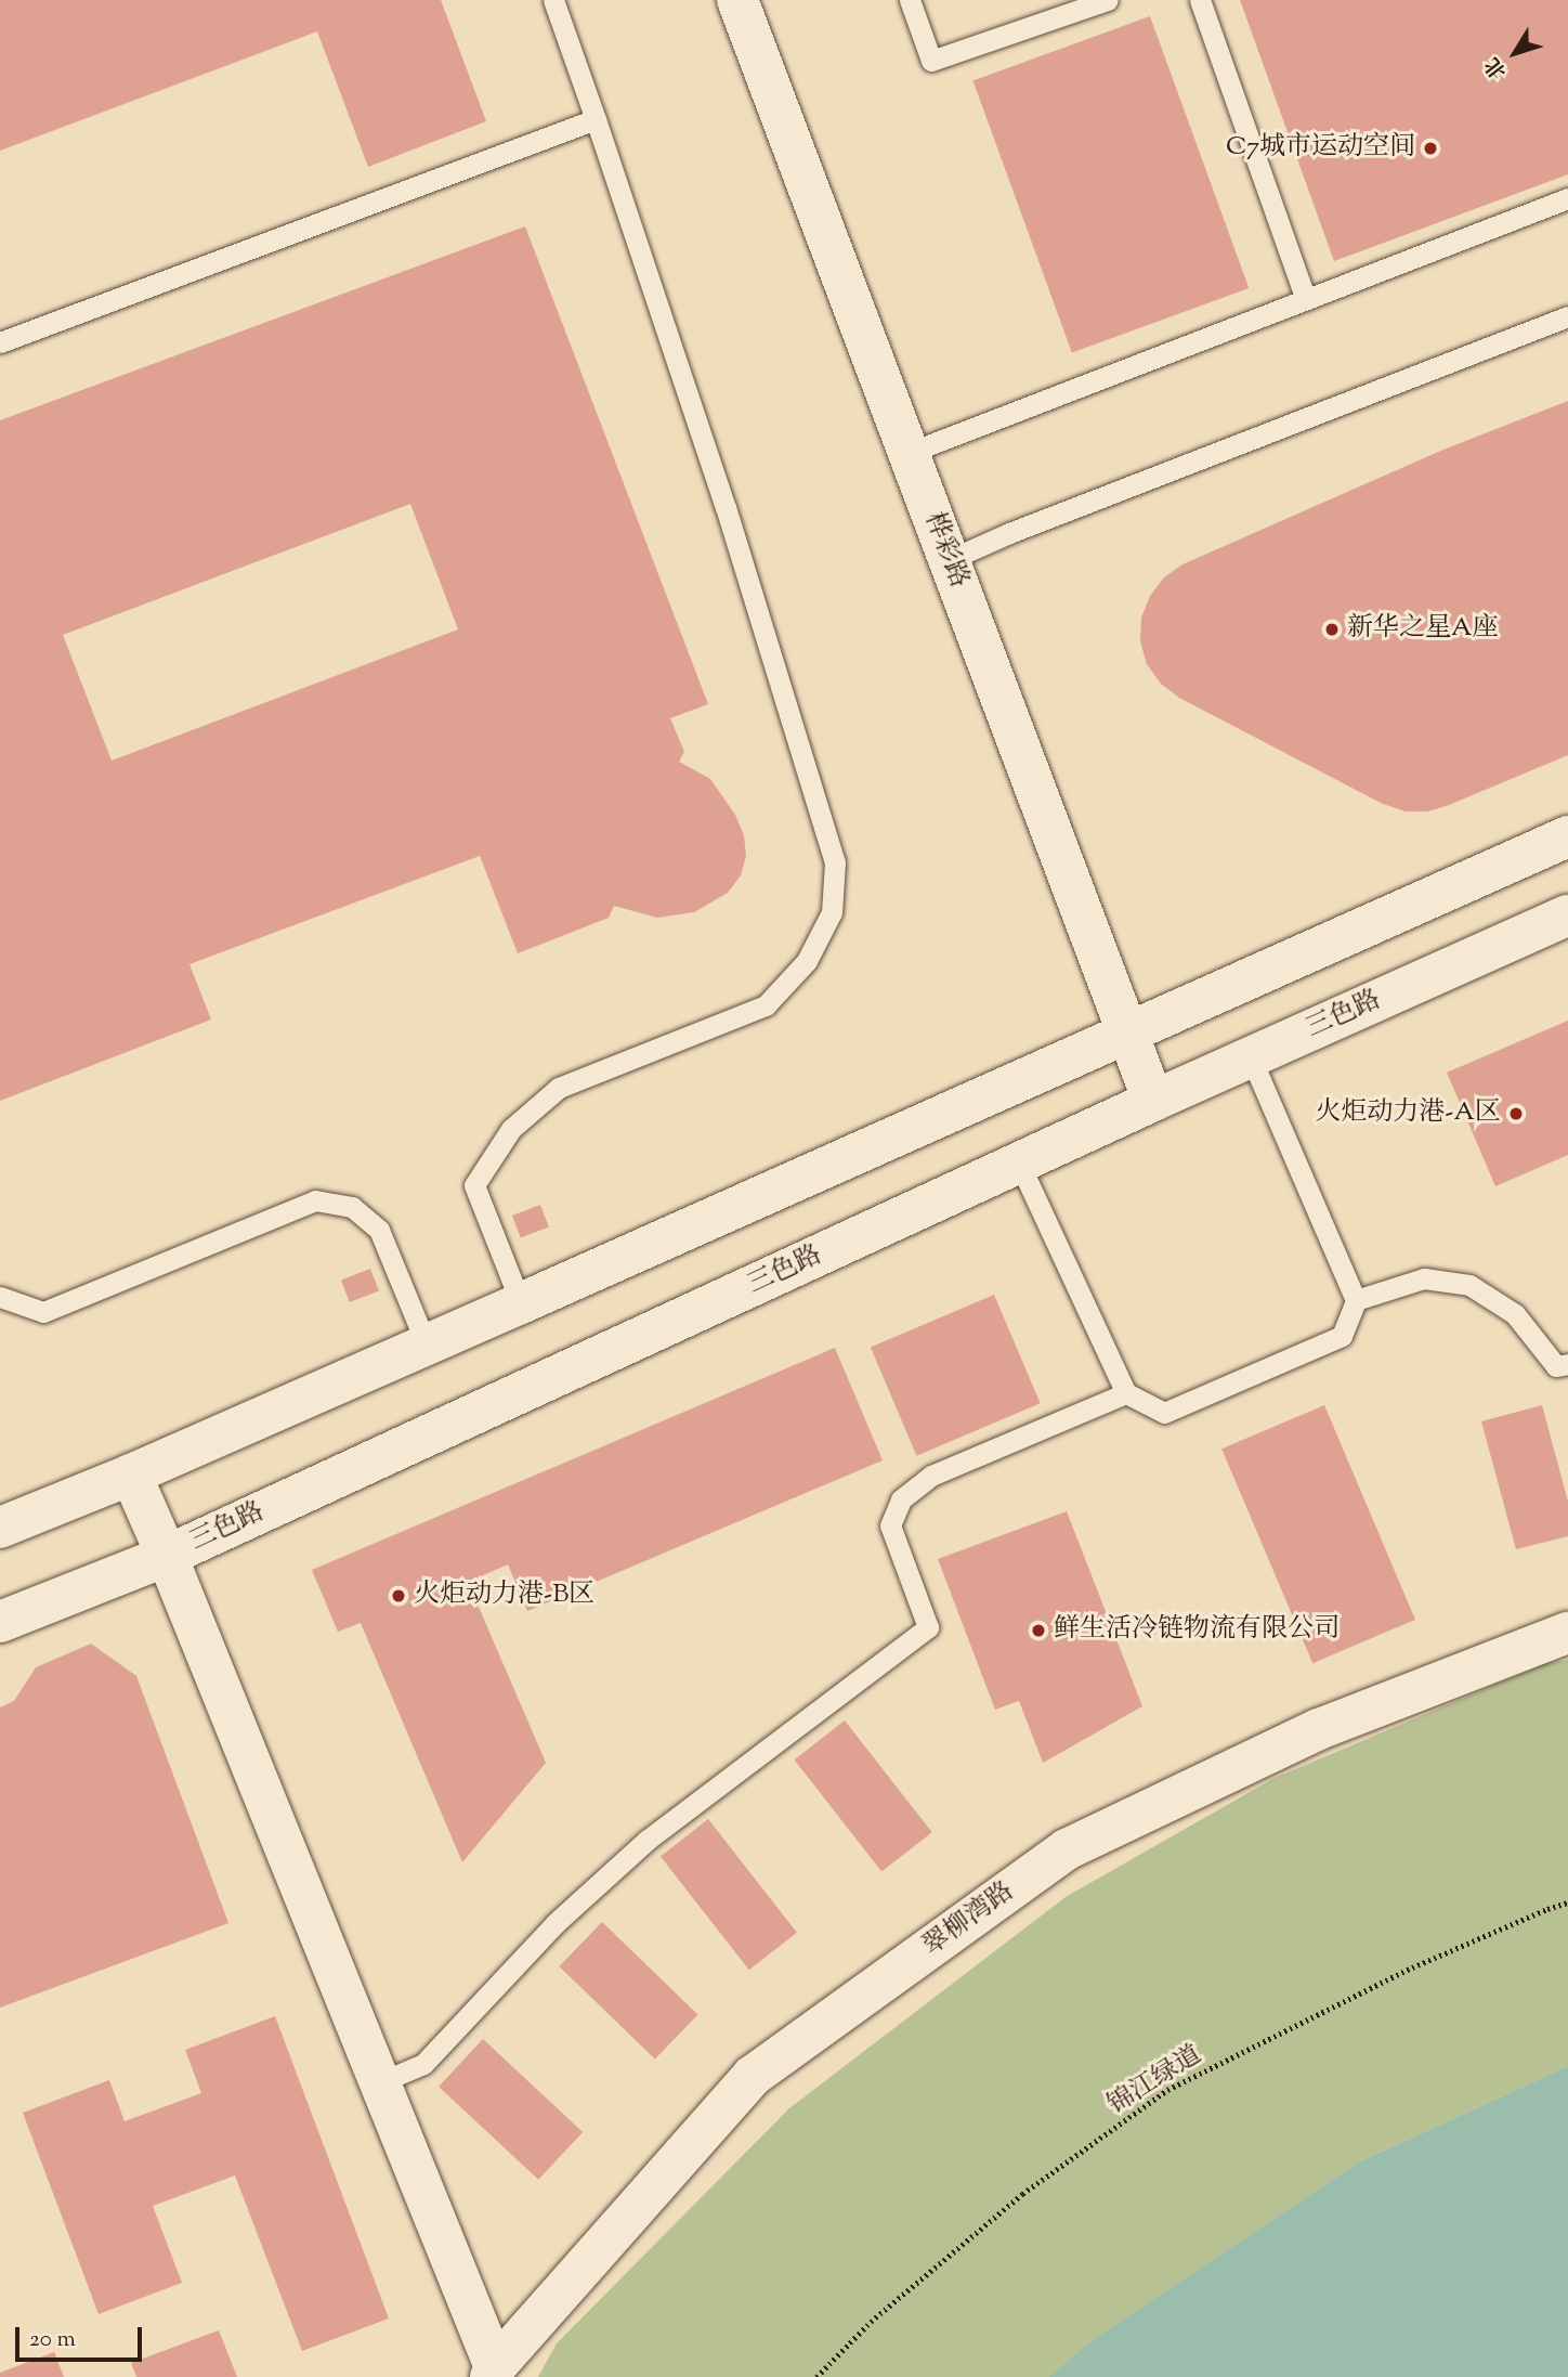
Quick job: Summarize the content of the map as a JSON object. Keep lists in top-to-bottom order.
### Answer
{
  "streets": {
    "street": ["桦彩路", "三色路", "翠柳湾路"],
    "path": ["锦江绿道"]
  },
  "crossings": [
    ["桦彩路", "三色路"]
  ],
  "places": [
    "C7城市运动空间",
    "新华之星A座",
    "火炬动力港-A区",
    "火炬动力港-B区",
    "鲜生活冷链物流有限公司"
  ],
  "scale_bar": "20 m",
  "north": "bottom left"
}
